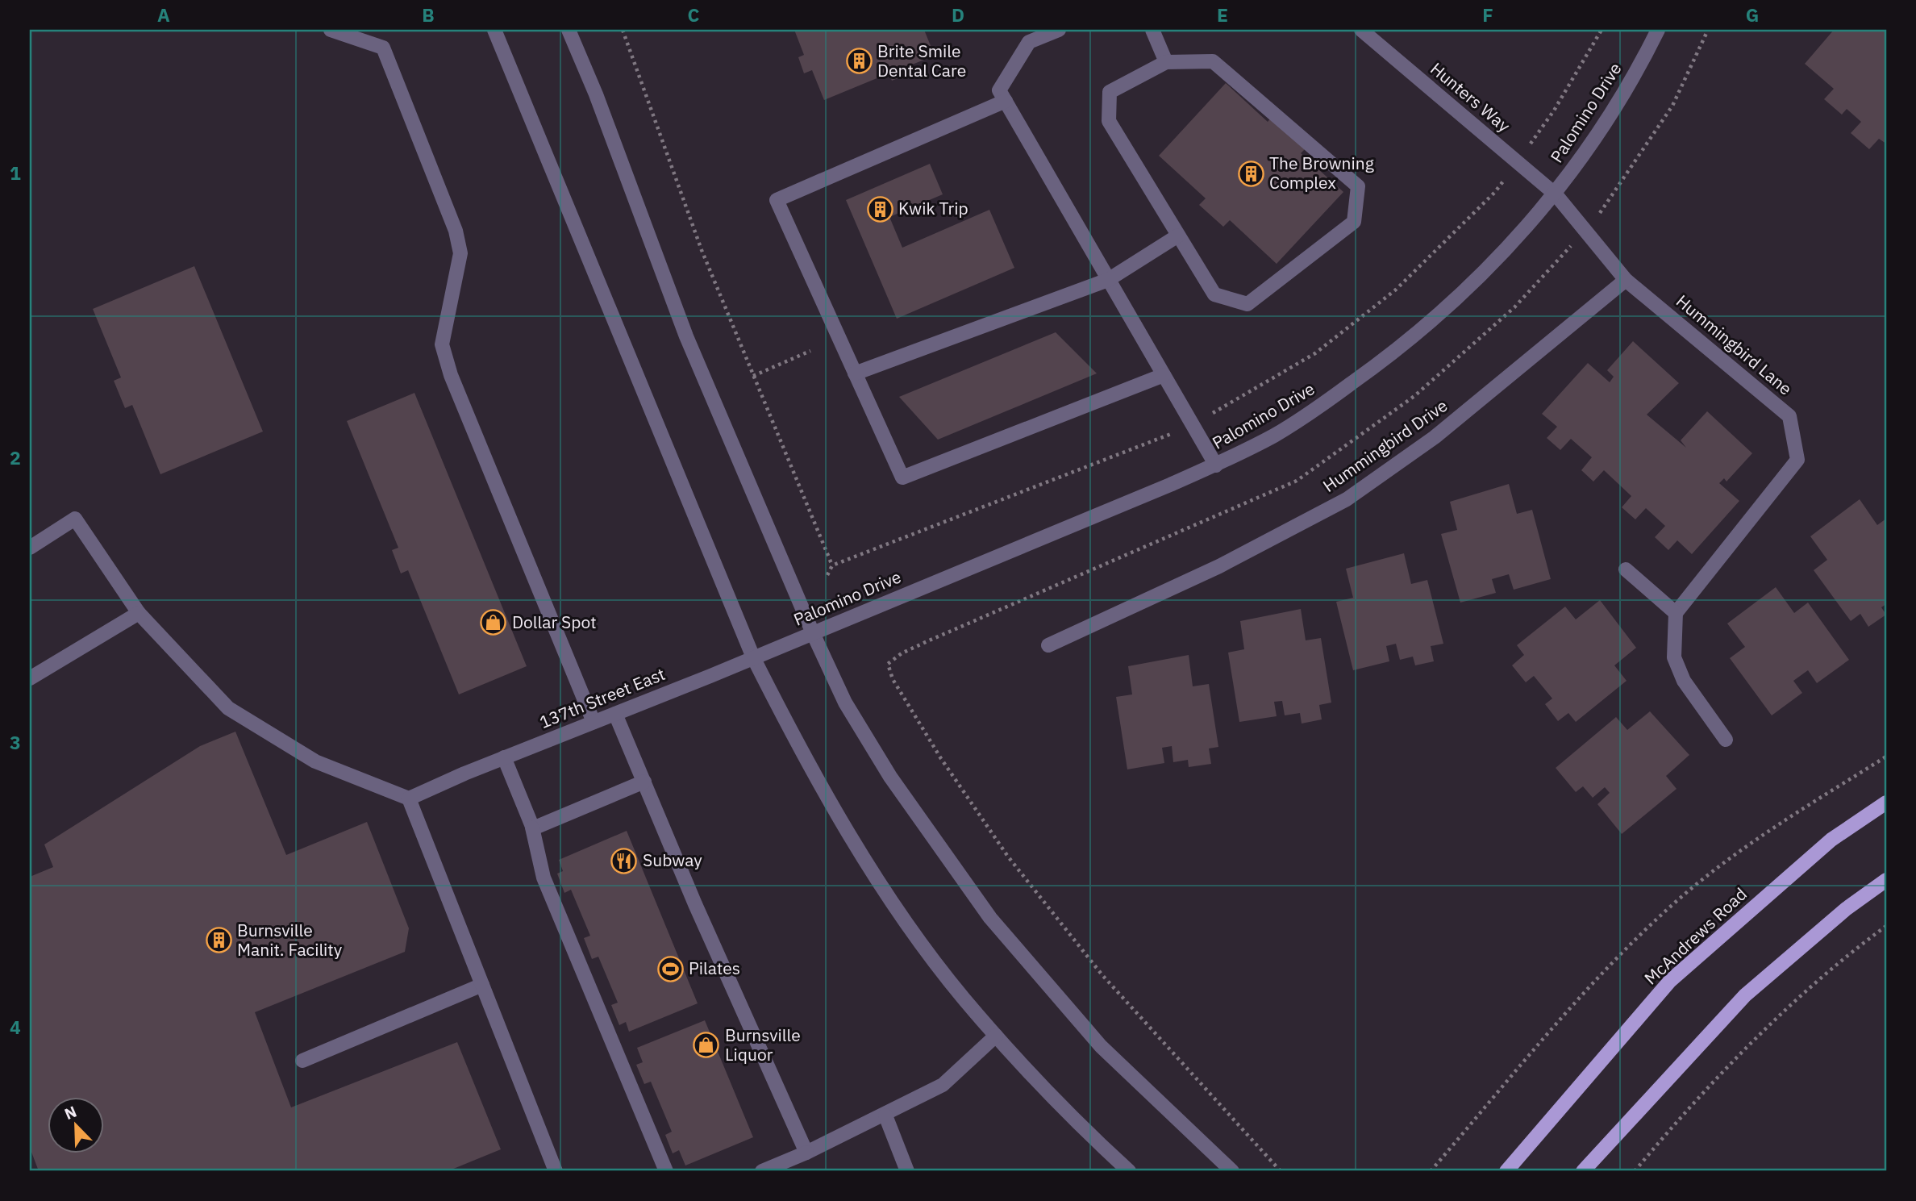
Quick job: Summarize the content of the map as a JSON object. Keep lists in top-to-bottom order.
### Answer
{
  "streets": {
    "main road": ["McAndrews Road"],
    "street": [
      "Hunters Way",
      "Palomino Drive",
      "Hummingbird Lane",
      "Hummingbird Drive",
      "137th Street East"
    ]
  },
  "crossings": [
    ["Hunters Way", "Palomino Drive"],
    ["Hunters Way", "Hummingbird Lane"],
    ["Palomino Drive", "137th Street East"],
    ["Hummingbird Lane", "Hummingbird Drive"]
  ],
  "places": {
    "building": [
      "Brite Smile Dental Care",
      "The Browning Complex",
      "Kwik Trip",
      "Burnsville Manit. Facility"
    ],
    "shop": ["Dollar Spot", "Burnsville Liquor"],
    "restaurant": ["Subway"],
    "sports": ["Pilates"]
  },
  "north": "top left",
  "grid": {
    "columns": [
      "A",
      "B",
      "C",
      "D",
      "E",
      "F",
      "G"
    ],
    "rows": [
      "1",
      "2",
      "3",
      "4"
    ]
  }
}
